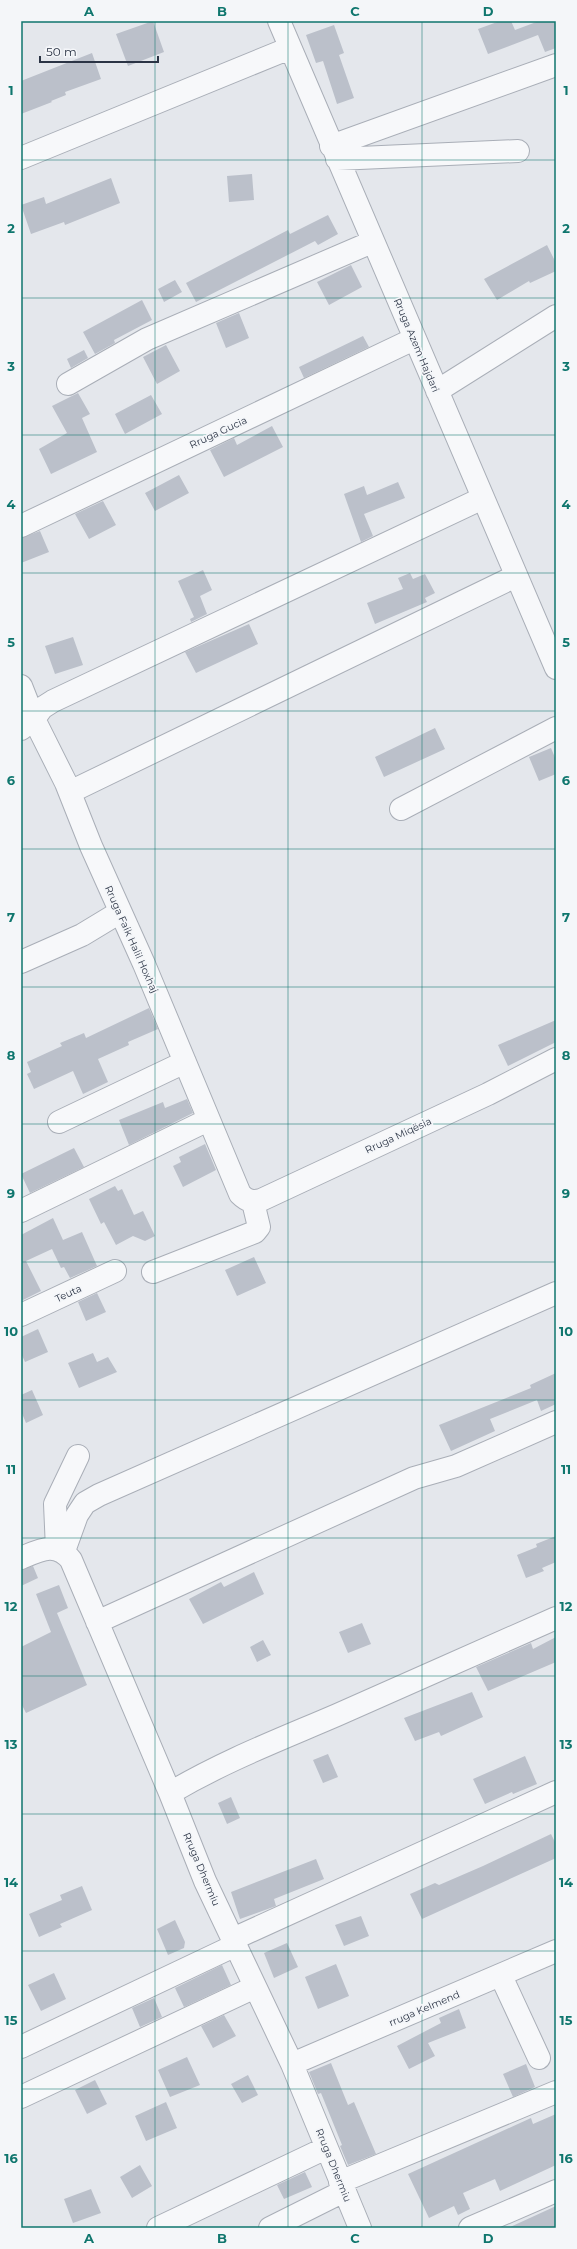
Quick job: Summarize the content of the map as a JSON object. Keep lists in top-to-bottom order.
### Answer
{
  "streets": {
    "street": [
      "Rruga Azem Hajdari",
      "Rruga Gucia",
      "Rruga Faik Halil Hoxhaj",
      "Rruga Miqësia",
      "Teuta",
      "Rruga Dhermiu",
      "rruga Kelmend"
    ]
  },
  "crossings": [
    ["Rruga Azem Hajdari", "Rruga Gucia"],
    ["Rruga Faik Halil Hoxhaj", "Rruga Miqësia"],
    ["Rruga Dhermiu", "rruga Kelmend"]
  ],
  "scale_bar": "50 m",
  "grid": {
    "columns": [
      "A",
      "B",
      "C",
      "D"
    ],
    "rows": [
      "1",
      "2",
      "3",
      "4",
      "5",
      "6",
      "7",
      "8",
      "9",
      "10",
      "11",
      "12",
      "13",
      "14",
      "15",
      "16"
    ]
  }
}
